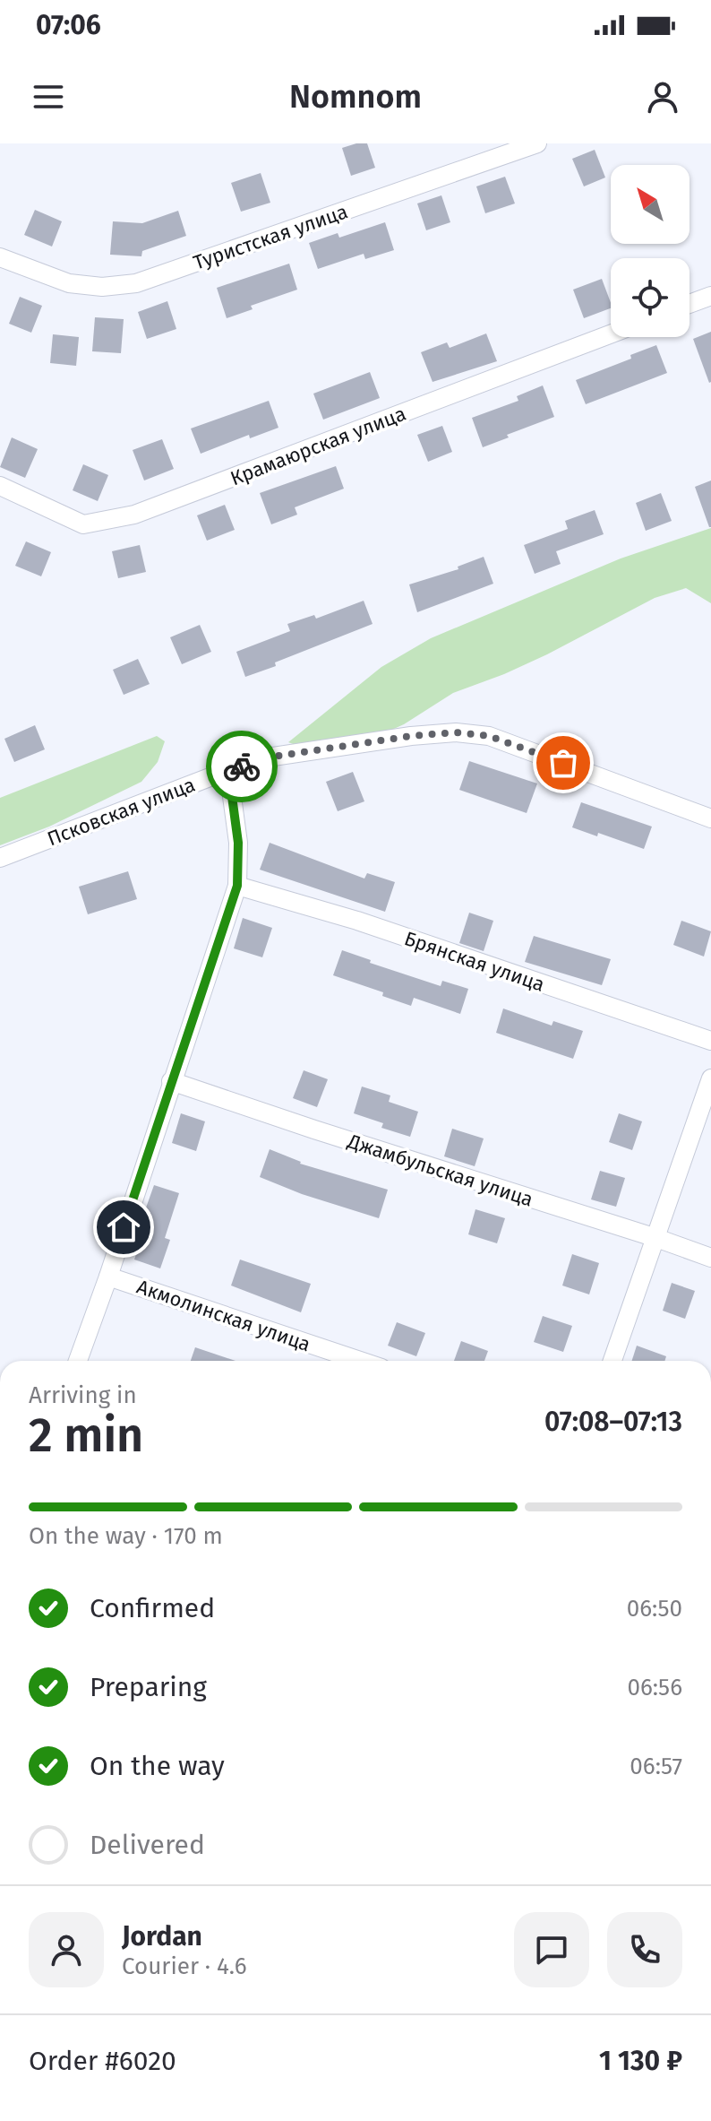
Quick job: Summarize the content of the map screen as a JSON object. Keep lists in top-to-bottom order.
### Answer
{
  "streets": {
    "street": [
      "Туристская улица",
      "Крамаюрская улица",
      "Псковская улица",
      "Брянская улица",
      "Джамбульская улица",
      "Акмолинская улица"
    ]
  },
  "north": "top left",
  "page": {
    "status": "07:06",
    "header": "Nomnom",
    "heading": ["2 min", "Arriving in", "07:08–07:13"],
    "panel": [
      "Jordan",
      "Courier · 4.6",
      "Order #6020",
      "1 130 ₽"
    ],
    "bar": "On the way · 170 m",
    "list": [
      ["Confirmed", "06:50"],
      ["Preparing", "06:56"],
      ["On the way", "06:57"],
      "Delivered"
    ]
  }
}
